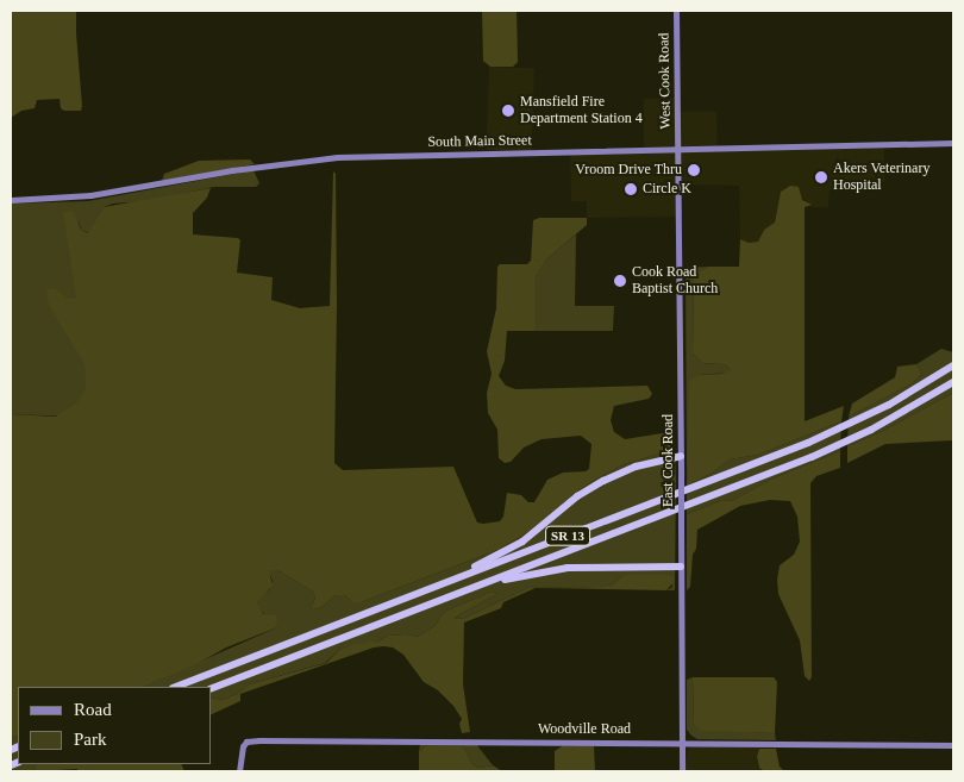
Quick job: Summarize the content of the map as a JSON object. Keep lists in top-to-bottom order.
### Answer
{
  "streets": {
    "highway": ["SR 13"],
    "street": [
      "West Cook Road",
      "South Main Street",
      "East Cook Road",
      "Woodville Road"
    ]
  },
  "crossings": [
    ["West Cook Road", "South Main Street"],
    ["West Cook Road", "East Cook Road"],
    ["South Main Street", "East Cook Road"],
    ["East Cook Road", "Woodville Road"]
  ],
  "places": [
    "Mansfield Fire Department Station 4",
    "Vroom Drive Thru",
    "Akers Veterinary Hospital",
    "Circle K",
    "Cook Road Baptist Church"
  ],
  "legend": ["Road", "Park"]
}
